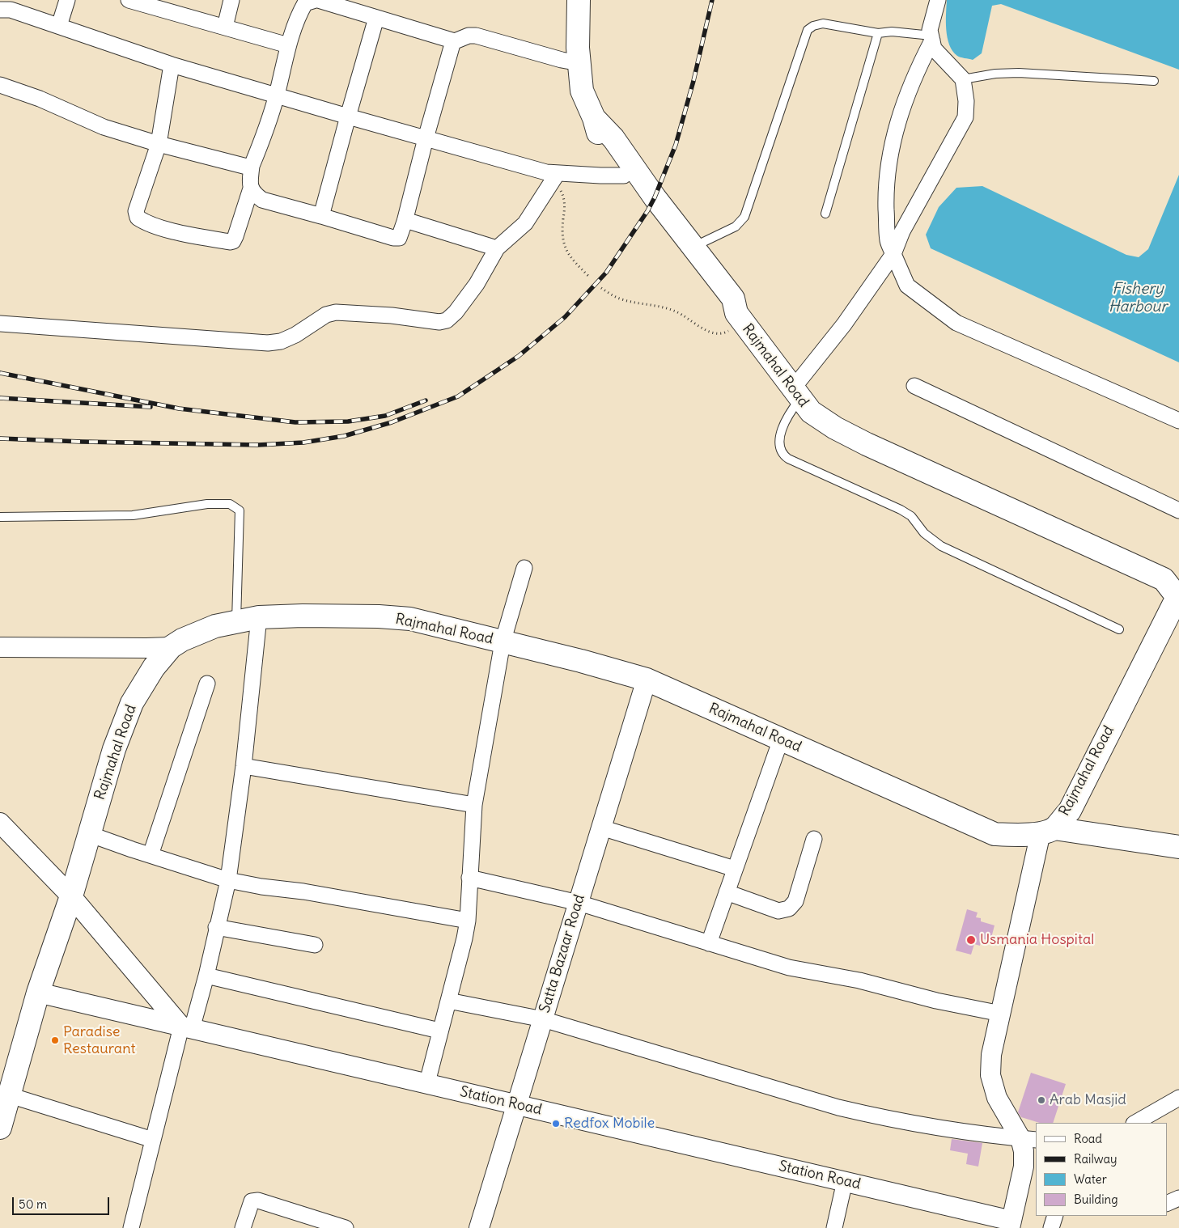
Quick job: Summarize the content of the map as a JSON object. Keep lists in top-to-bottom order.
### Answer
{
  "streets": {
    "main road": ["Rajmahal Road"],
    "street": ["Satta Bazaar Road", "Station Road"]
  },
  "crossings": [
    ["Rajmahal Road", "Satta Bazaar Road"],
    ["Rajmahal Road", "Station Road"],
    ["Satta Bazaar Road", "Station Road"]
  ],
  "water": ["Fishery Harbour"],
  "places": [
    "Usmania Hospital",
    "Paradise Restaurant",
    "Arab Masjid",
    "Redfox Mobile"
  ],
  "legend": [
    "Road",
    "Railway",
    "Water",
    "Building"
  ],
  "scale_bar": "50 m"
}
